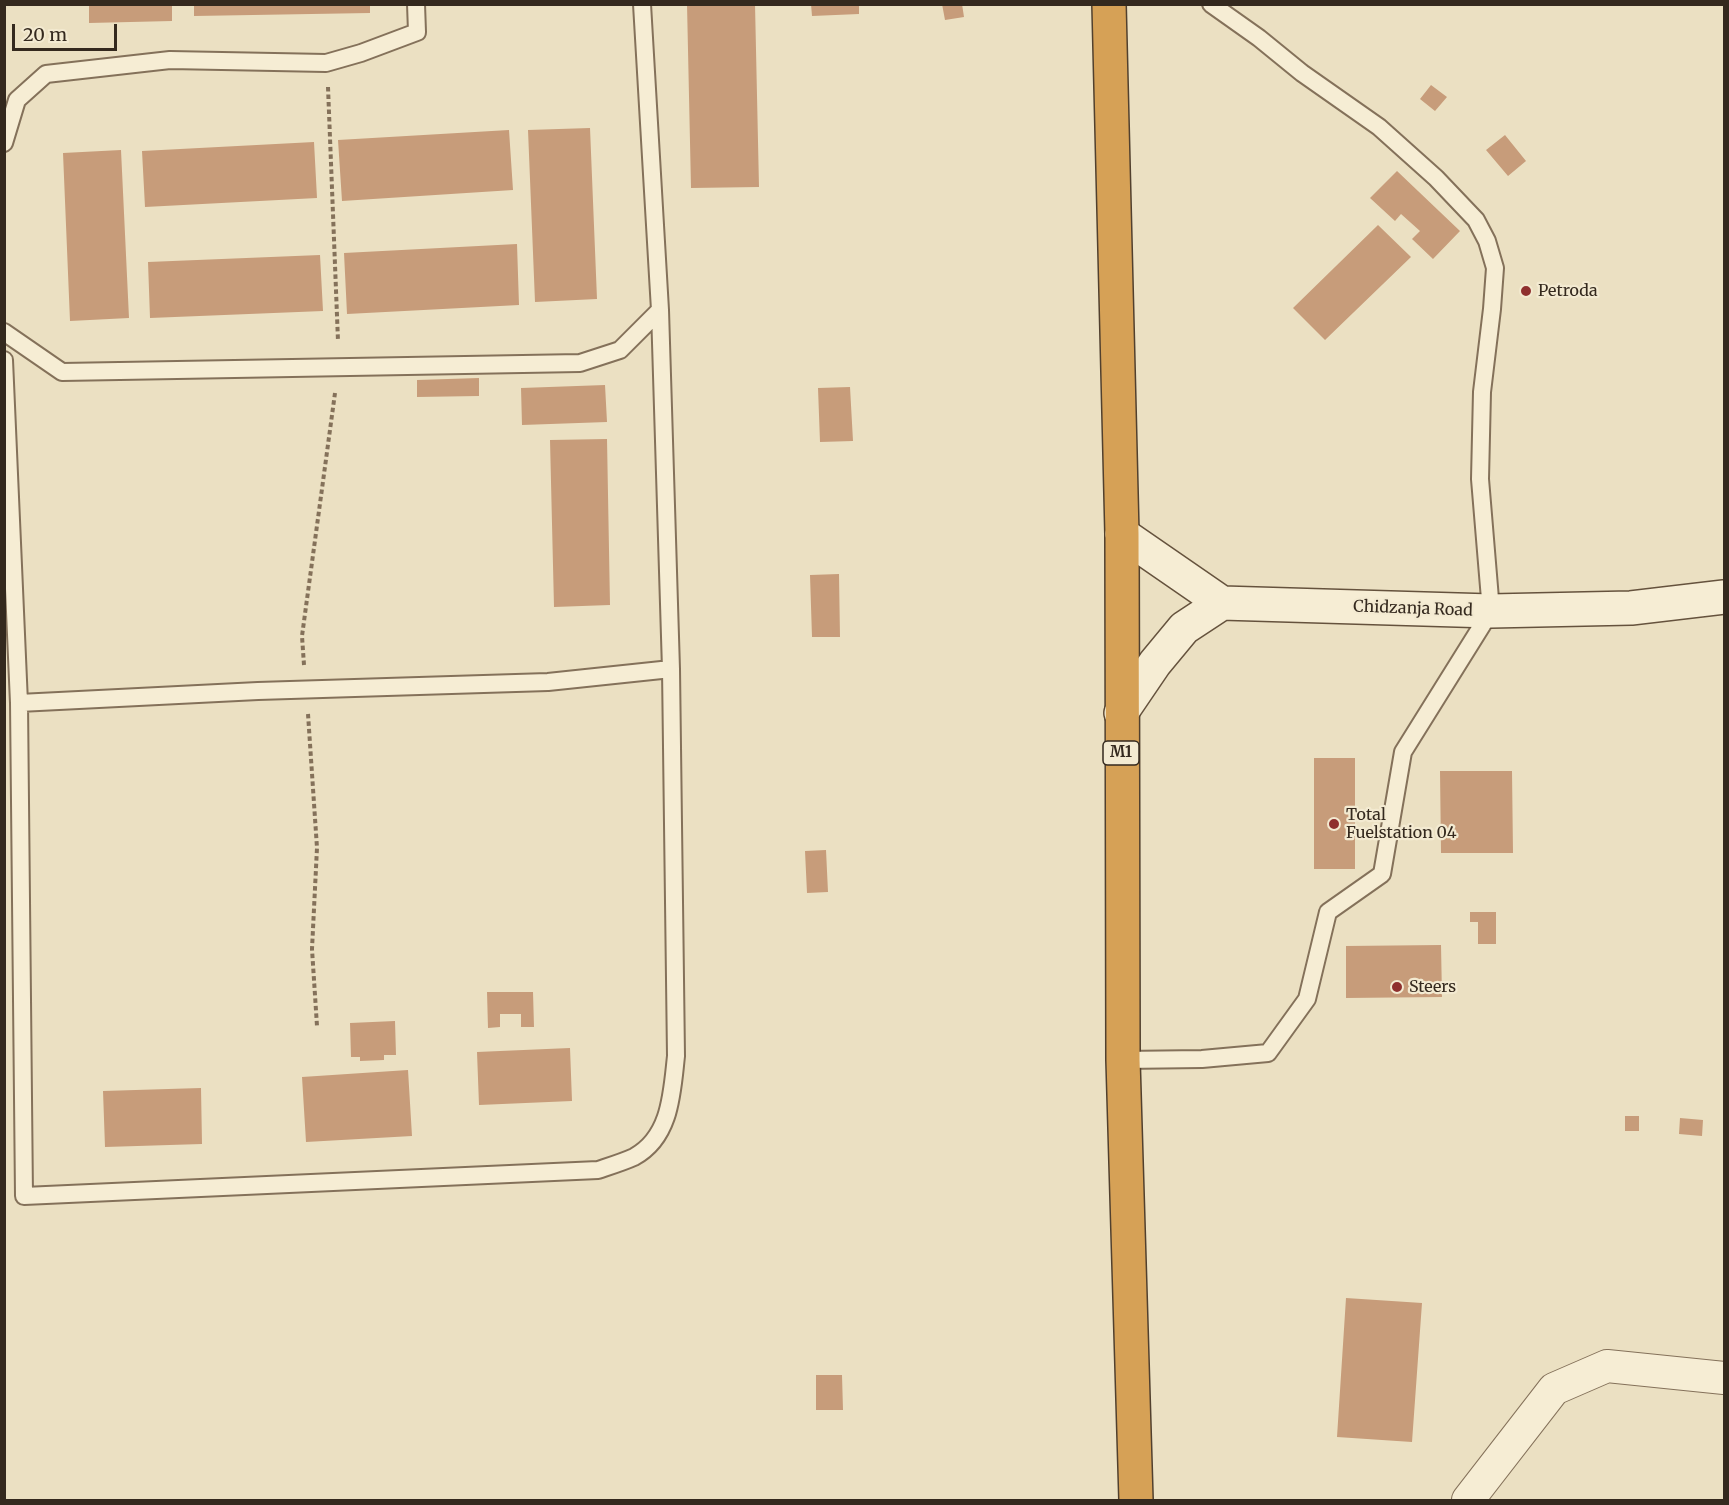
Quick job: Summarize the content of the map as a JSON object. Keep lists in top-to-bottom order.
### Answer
{
  "streets": {
    "highway": ["M1"],
    "street": ["Chidzanja Road"]
  },
  "places": ["Petroda", "Total Fuelstation 04", "Steers"],
  "scale_bar": "20 m"
}
